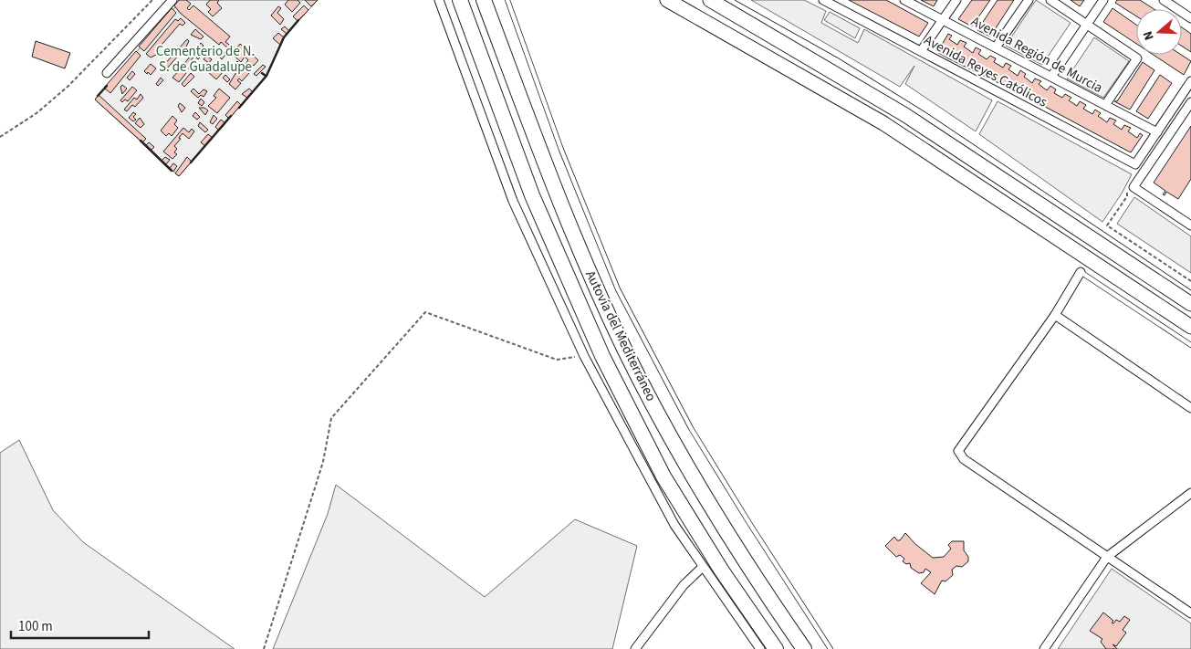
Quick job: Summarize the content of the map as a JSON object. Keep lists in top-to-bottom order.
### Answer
{
  "streets": {
    "highway": ["Autovía del Mediterráneo"],
    "street": ["Avenida Región de Murcia", "Avenida Reyes Católicos"]
  },
  "crossings": [
    ["Avenida Región de Murcia", "Avenida Reyes Católicos"]
  ],
  "parks": ["Cementerio de N. S. de Guadalupe"],
  "scale_bar": "100 m",
  "north": "left"
}
